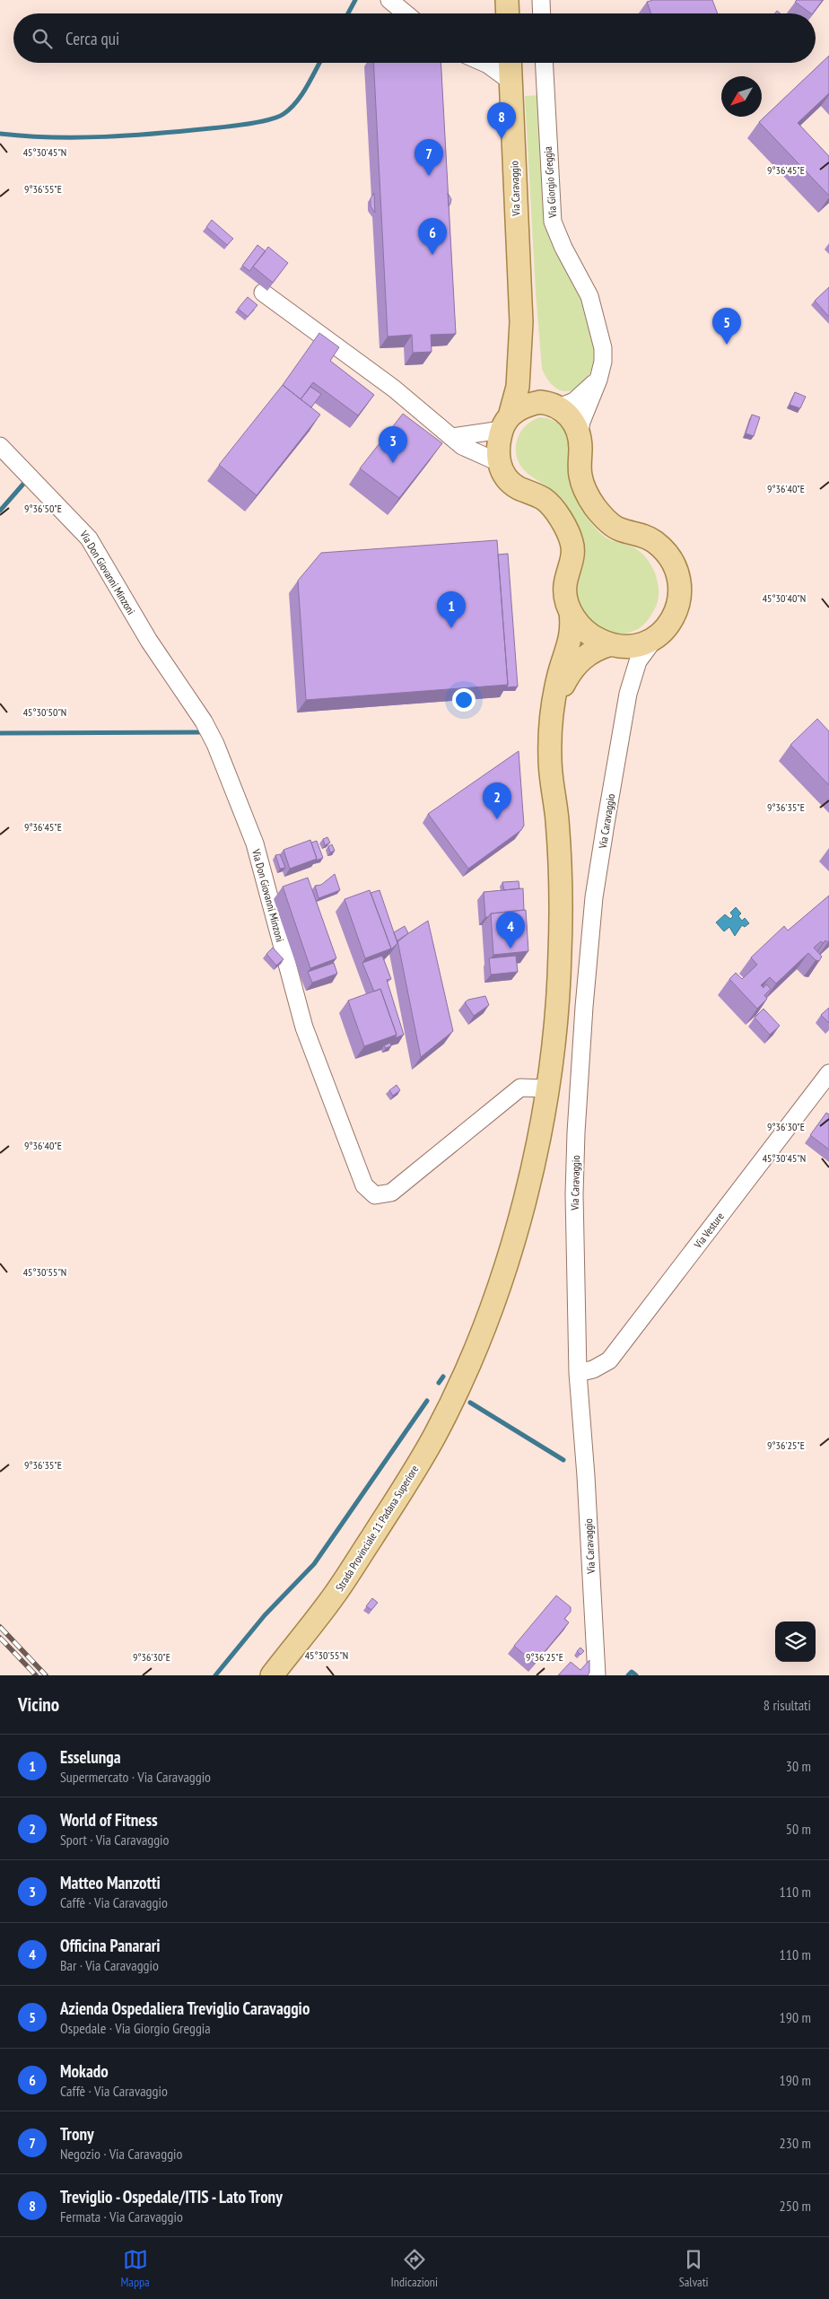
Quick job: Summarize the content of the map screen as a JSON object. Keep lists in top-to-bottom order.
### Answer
{
  "streets": {
    "main road": ["Via Caravaggio", "Strada Provinciale 11 Padana Superiore"],
    "street": ["Via Giorgio Greggia", "Via Don Giovanni Minzoni", "Via Vesture"]
  },
  "crossings": [
    ["Via Giorgio Greggia", "Via Caravaggio"],
    ["Via Caravaggio", "Via Don Giovanni Minzoni"],
    ["Via Caravaggio", "Via Vesture"],
    ["Via Caravaggio", "Strada Provinciale 11 Padana Superiore"]
  ],
  "north": "bottom left",
  "page": {
    "search": "Cerca qui",
    "pins": [
      "8",
      "7",
      "6",
      "5",
      "3",
      "1",
      "2",
      "4"
    ],
    "heading": ["Vicino", "8 risultati"],
    "list": [
      {
        "mark": "1",
        "name": "Esselunga",
        "note": "Supermercato · Via Caravaggio",
        "value": "30 m"
      },
      {
        "mark": "2",
        "name": "World of Fitness",
        "note": "Sport · Via Caravaggio",
        "value": "50 m"
      },
      {
        "mark": "3",
        "name": "Matteo Manzotti",
        "note": "Caffè · Via Caravaggio",
        "value": "110 m"
      },
      {
        "mark": "4",
        "name": "Officina Panarari",
        "note": "Bar · Via Caravaggio",
        "value": "110 m"
      },
      {
        "mark": "5",
        "name": "Azienda Ospedaliera Treviglio Caravaggio",
        "note": "Ospedale · Via Giorgio Greggia",
        "value": "190 m"
      },
      {
        "mark": "6",
        "name": "Mokado",
        "note": "Caffè · Via Caravaggio",
        "value": "190 m"
      },
      {
        "mark": "7",
        "name": "Trony",
        "note": "Negozio · Via Caravaggio",
        "value": "230 m"
      },
      {
        "mark": "8",
        "name": "Treviglio - Ospedale/ITIS - Lato Trony",
        "note": "Fermata · Via Caravaggio",
        "value": "250 m"
      }
    ],
    "nav": ["Mappa", "Indicazioni", "Salvati"]
  },
  "coordinates": [
    "45°30'45\"N",
    "9°36'45\"E",
    "9°36'55\"E",
    "9°36'40\"E",
    "9°36'50\"E",
    "45°30'40\"N",
    "45°30'50\"N",
    "9°36'35\"E",
    "9°36'30\"E",
    "45°30'55\"N",
    "9°36'25\"E"
  ]
}
